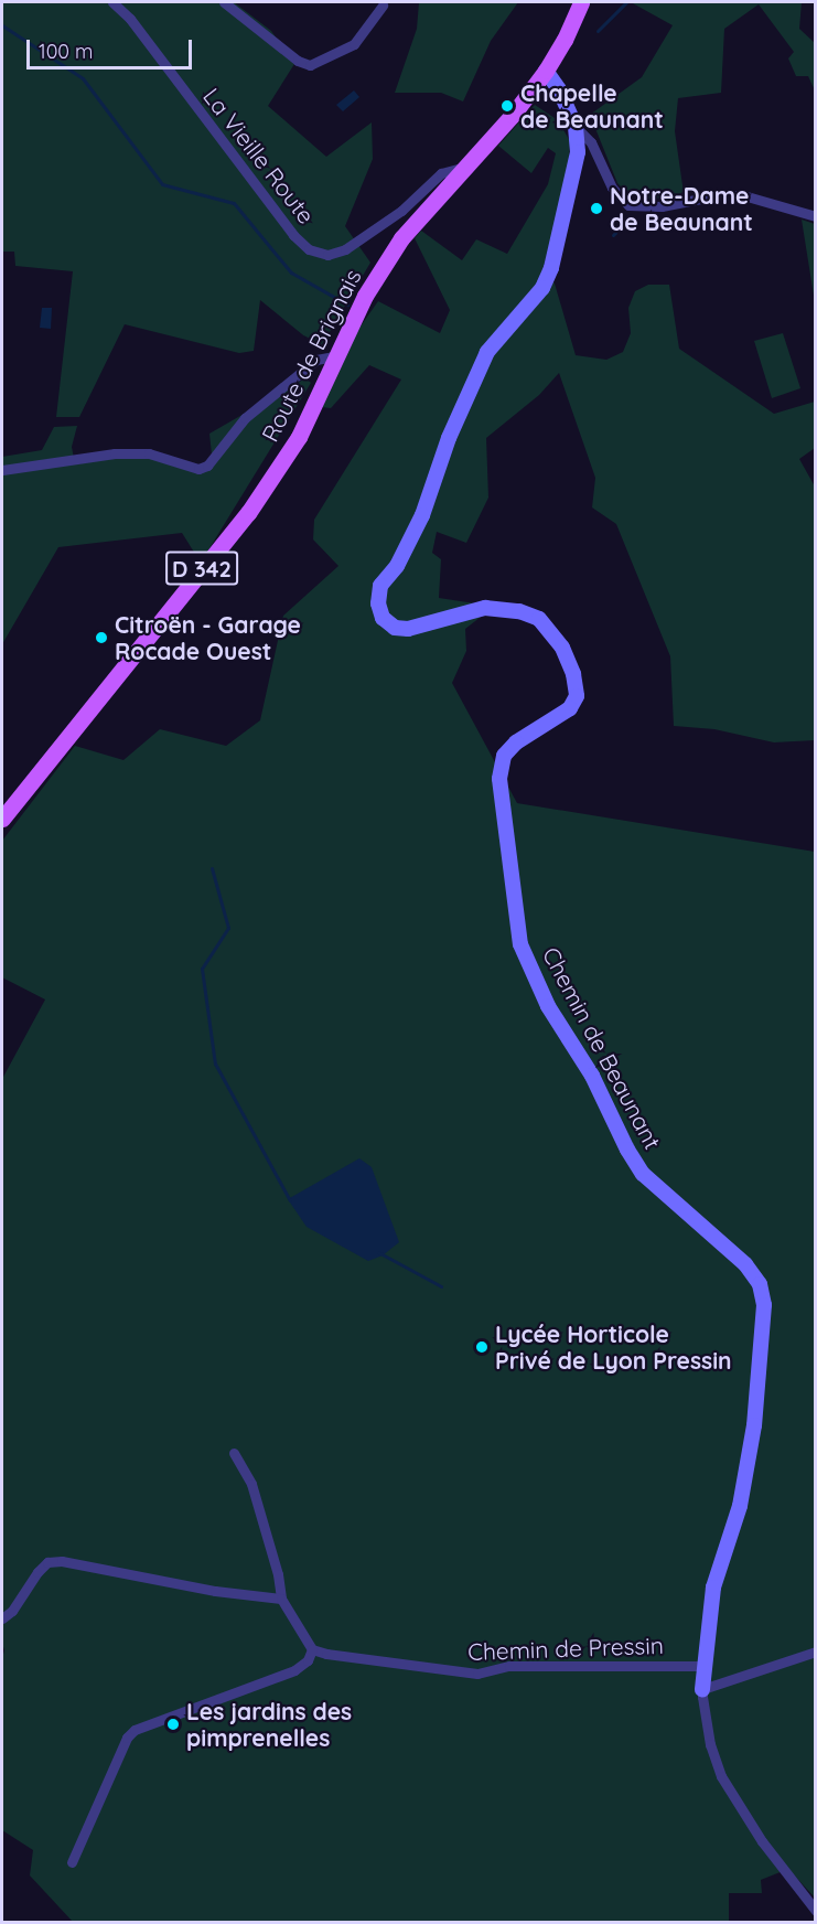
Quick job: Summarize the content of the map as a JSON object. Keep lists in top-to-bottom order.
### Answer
{
  "streets": {
    "main road": ["Route de Brignais", "D 342"],
    "street": ["La Vieille Route", "Chemin de Beaunant", "Chemin de Pressin"]
  },
  "crossings": [
    ["La Vieille Route", "Route de Brignais"],
    ["La Vieille Route", "D 342"],
    ["Route de Brignais", "D 342"],
    ["D 342", "Chemin de Beaunant"],
    ["Chemin de Beaunant", "Chemin de Pressin"]
  ],
  "places": [
    "Chapelle de Beaunant",
    "Notre-Dame de Beaunant",
    "Citroën - Garage Rocade Ouest",
    "Lycée Horticole Privé de Lyon Pressin",
    "Les jardins des pimprenelles"
  ],
  "scale_bar": "100 m"
}
